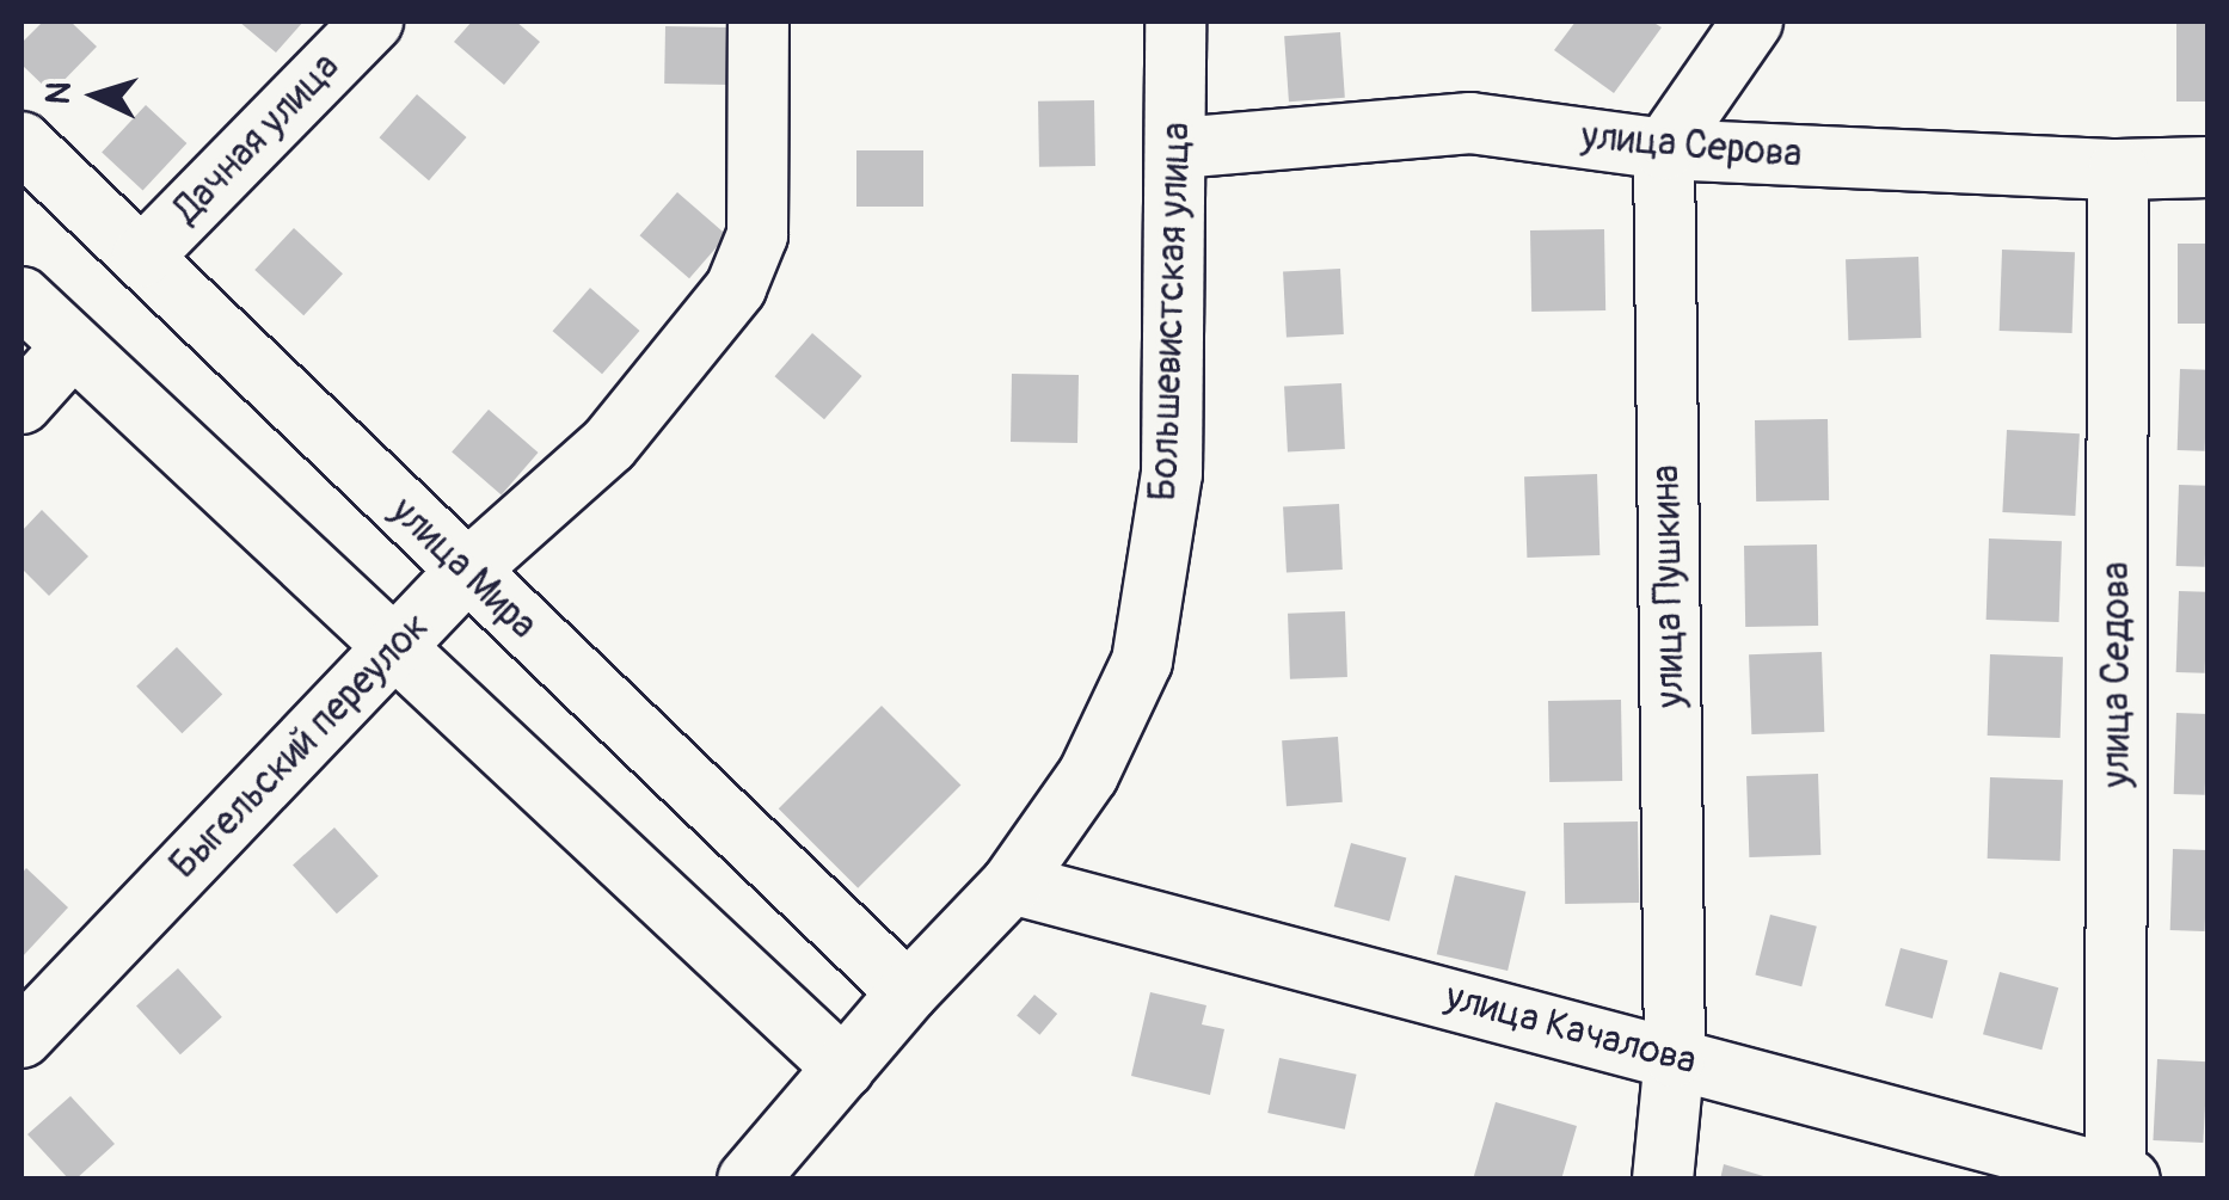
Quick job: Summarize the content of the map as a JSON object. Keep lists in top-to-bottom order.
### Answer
{
  "streets": {
    "street": [
      "Дачная улица",
      "улица Серова",
      "Большевистская улица",
      "улица Мира",
      "улица Пушкина",
      "улица Седова",
      "Быгельский переулок",
      "улица Качалова"
    ]
  },
  "crossings": [
    ["Дачная улица", "улица Мира"],
    ["улица Серова", "Большевистская улица"],
    ["улица Серова", "улица Пушкина"],
    ["улица Серова", "улица Седова"],
    ["Большевистская улица", "улица Мира"],
    ["Большевистская улица", "улица Качалова"],
    ["улица Мира", "Быгельский переулок"],
    ["улица Пушкина", "улица Качалова"],
    ["улица Седова", "улица Качалова"]
  ],
  "north": "left"
}
